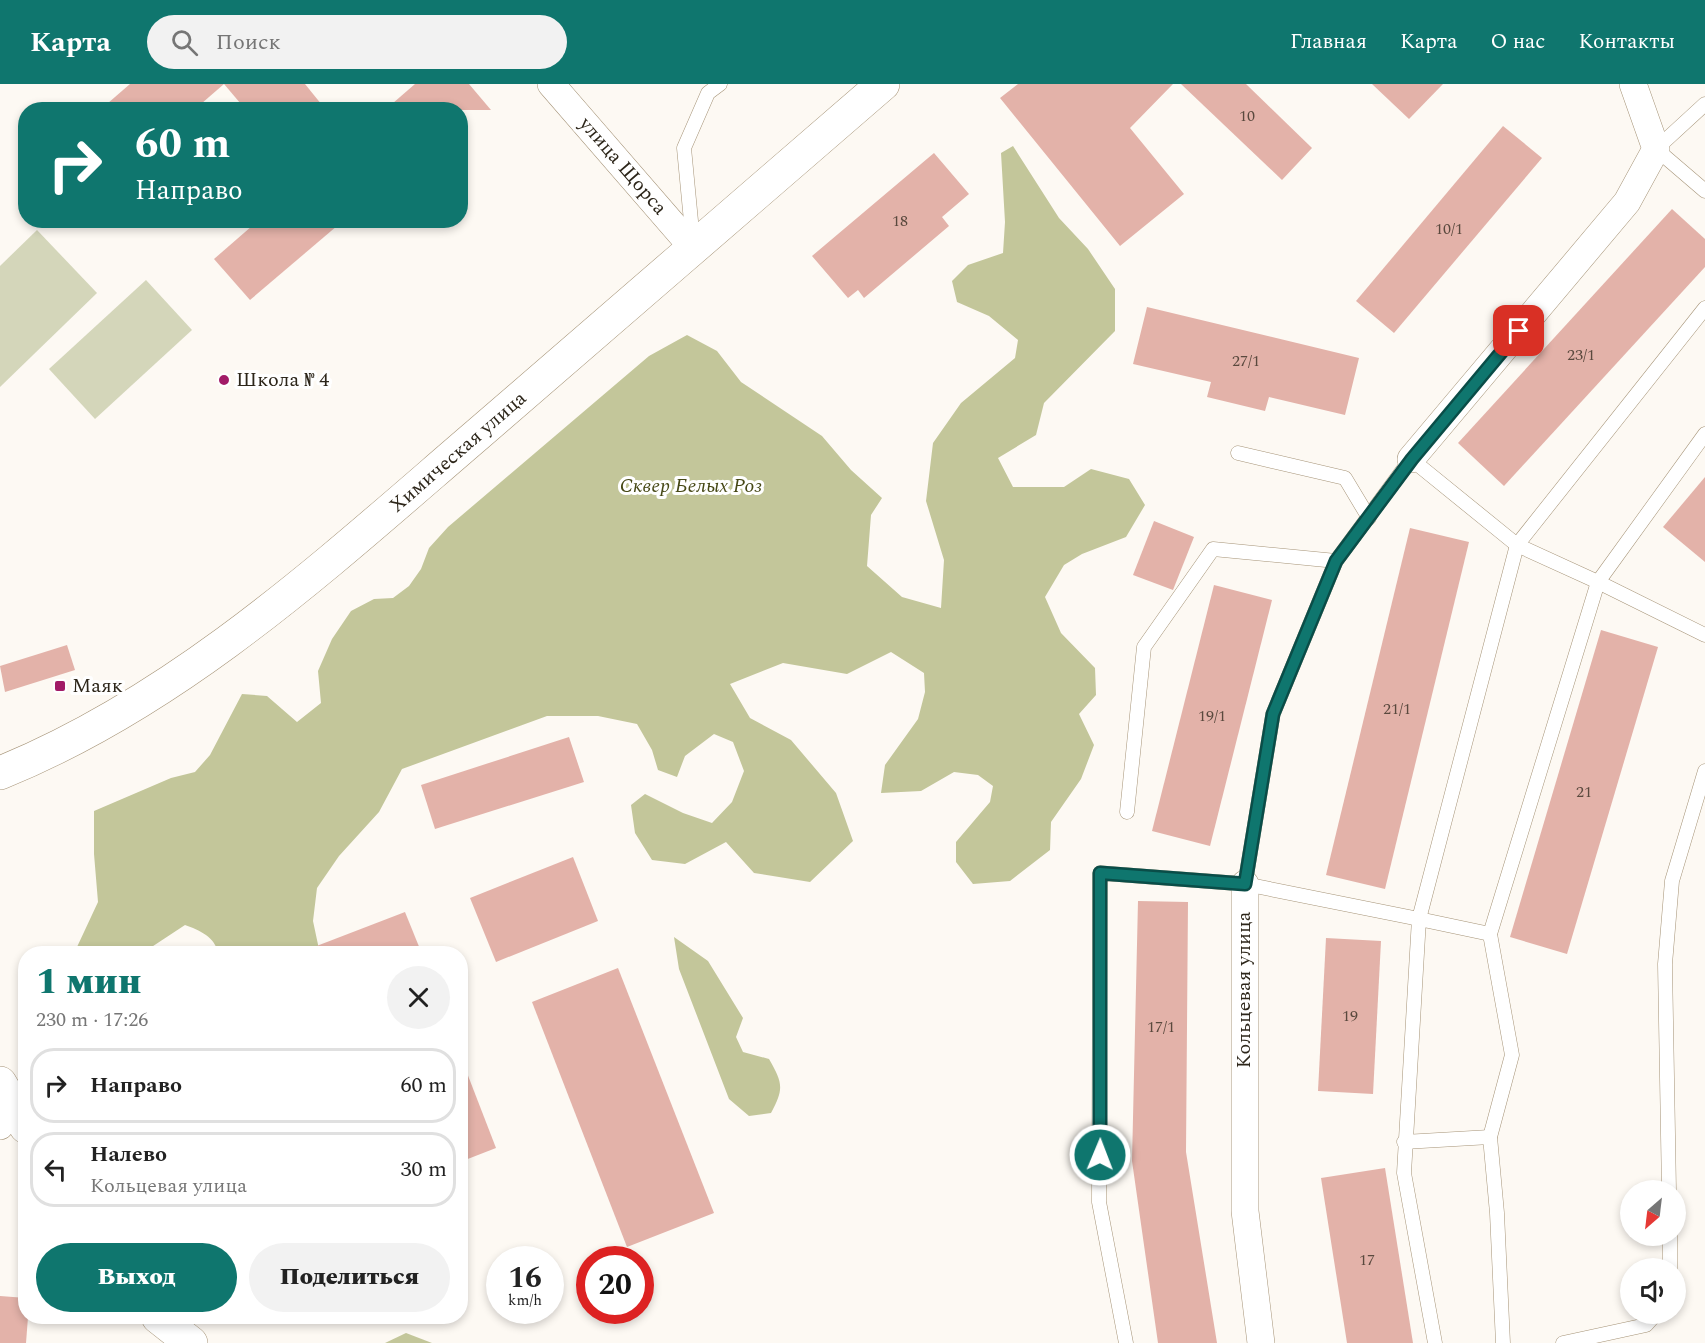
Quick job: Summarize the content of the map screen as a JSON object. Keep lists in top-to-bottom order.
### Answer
{
  "streets": {
    "street": ["улица Щорса", "Химическая улица", "Кольцевая улица"]
  },
  "crossings": [
    ["улица Щорса", "Химическая улица"]
  ],
  "parks": ["Сквер Белых Роз"],
  "places": {
    "other": ["Школа № 4"],
    "transit": ["Маяк"]
  },
  "house_numbers": [
    "10",
    "18",
    "10/1",
    "23/1",
    "27/1",
    "21/1",
    "19/1",
    "21",
    "19",
    "17/1",
    "17"
  ],
  "north": "bottom left",
  "page": {
    "header": "Карта",
    "search": "Поиск",
    "nav": [
      "Главная",
      "Карта",
      "О нас",
      "Контакты"
    ],
    "turn": ["60 m", "Направо"],
    "heading": ["1 мин", "230 m · 17:26"],
    "list": [
      {
        "name": "Направо",
        "value": "60 m"
      },
      {
        "name": "Налево",
        "note": "Кольцевая улица",
        "value": "30 m"
      }
    ],
    "buttons": ["Выход", "Поделиться"],
    "speed": "16 km/h",
    "limit": "20"
  }
}
